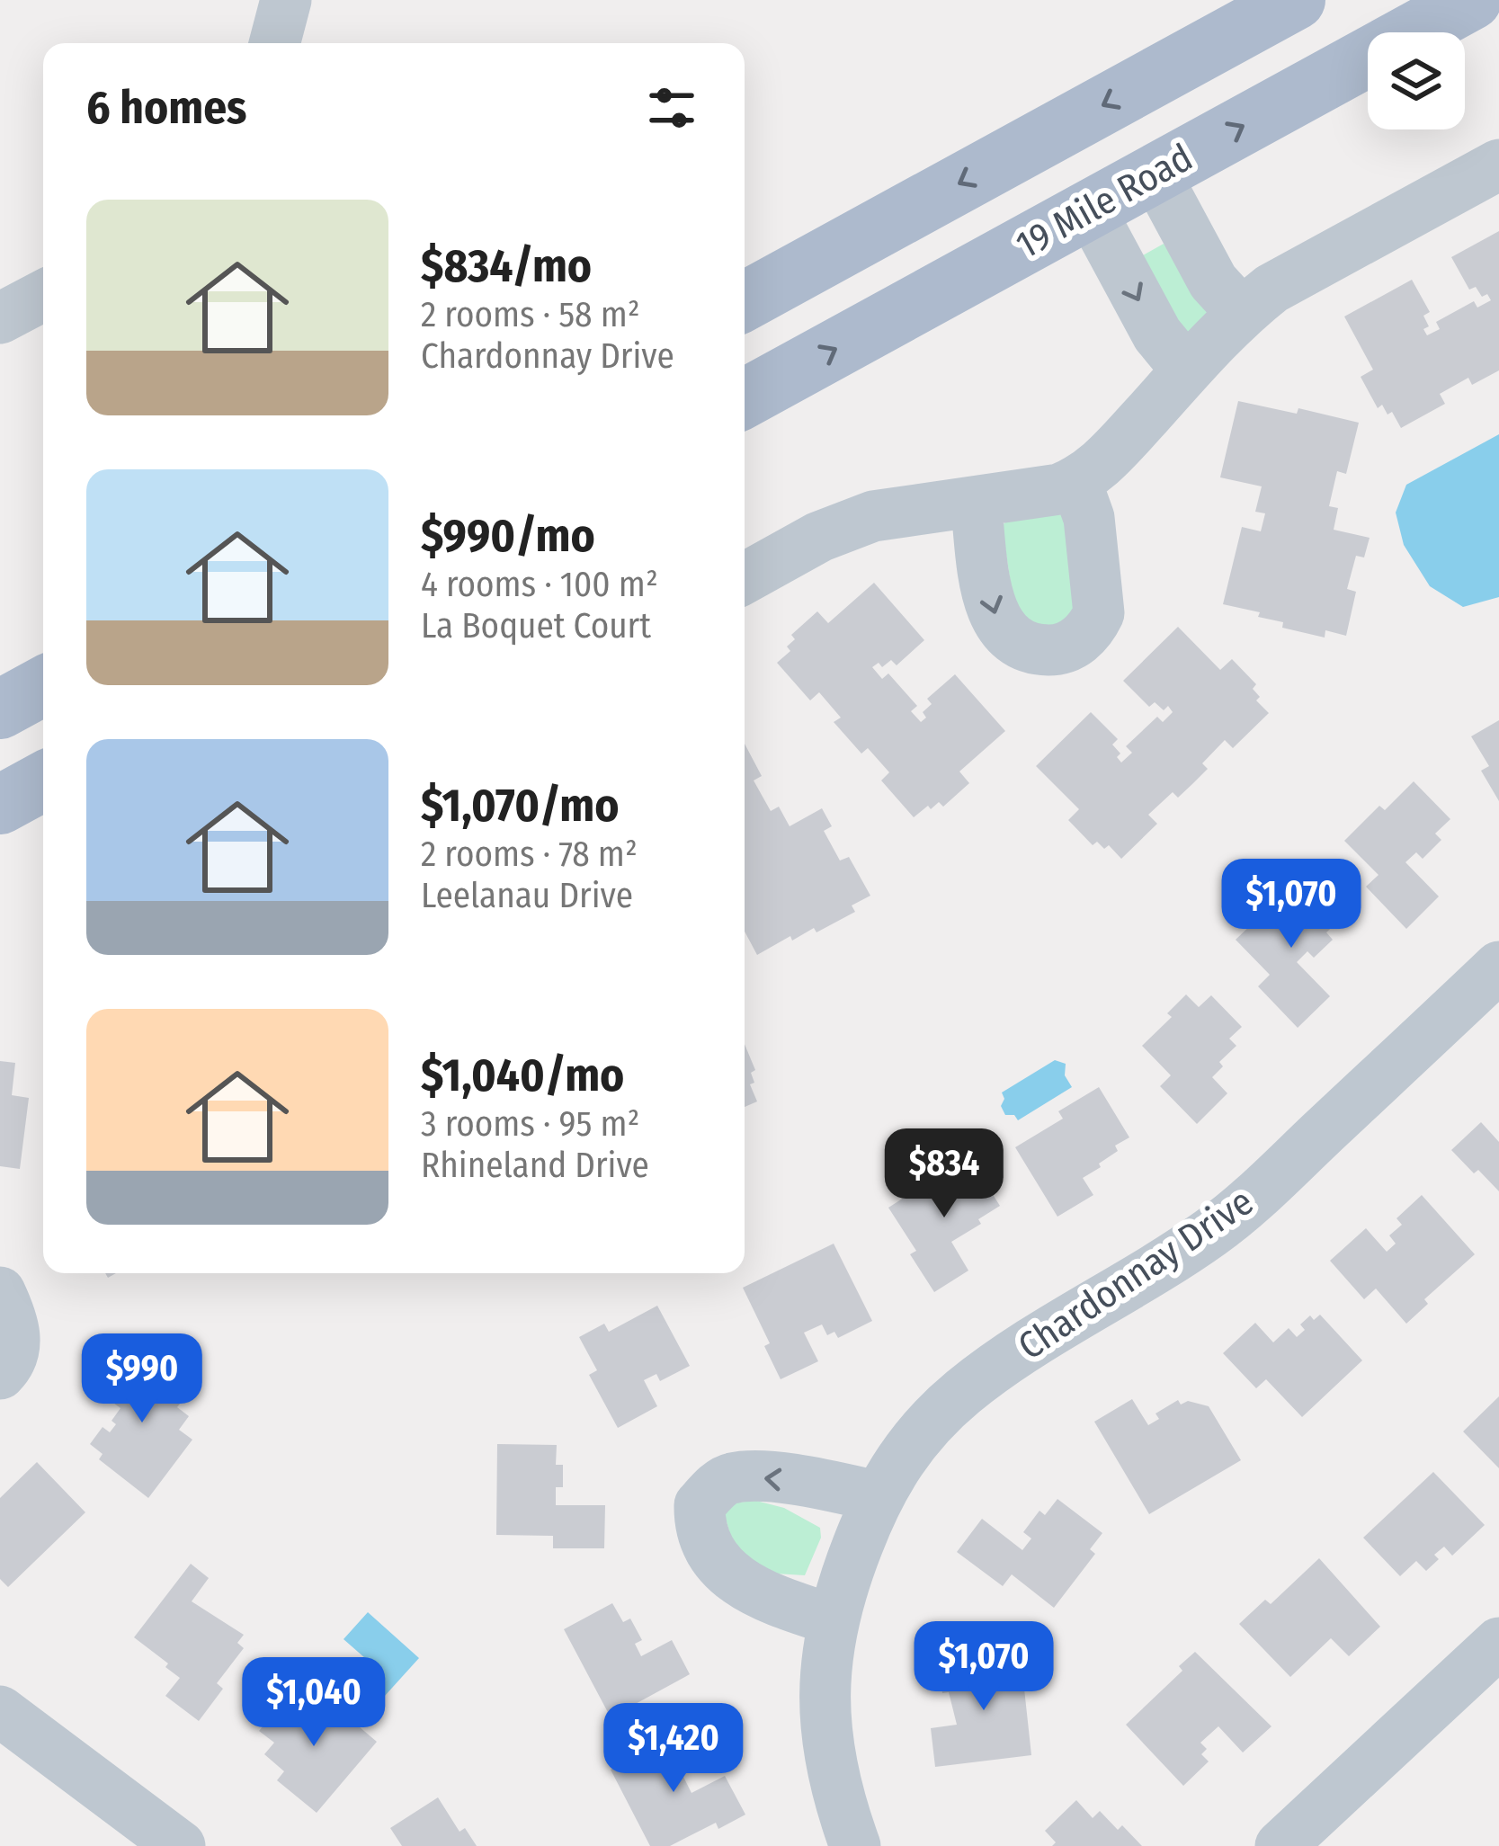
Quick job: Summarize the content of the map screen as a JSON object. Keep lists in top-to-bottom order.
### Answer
{
  "streets": {
    "main road": ["19 Mile Road"],
    "street": ["Chardonnay Drive"]
  },
  "page": {
    "heading": "6 homes",
    "list": [
      {
        "name": "$834/mo",
        "note": "2 rooms · 58 m² · Chardonnay Drive"
      },
      {
        "name": "$990/mo",
        "note": "4 rooms · 100 m² · La Boquet Court"
      },
      {
        "name": "$1,070/mo",
        "note": "2 rooms · 78 m² · Leelanau Drive"
      },
      {
        "name": "$1,040/mo",
        "note": "3 rooms · 95 m² · Rhineland Drive"
      }
    ],
    "price": [
      "$1,070",
      "$834",
      "$990",
      "$1,070",
      "$1,040",
      "$1,420"
    ]
  }
}
